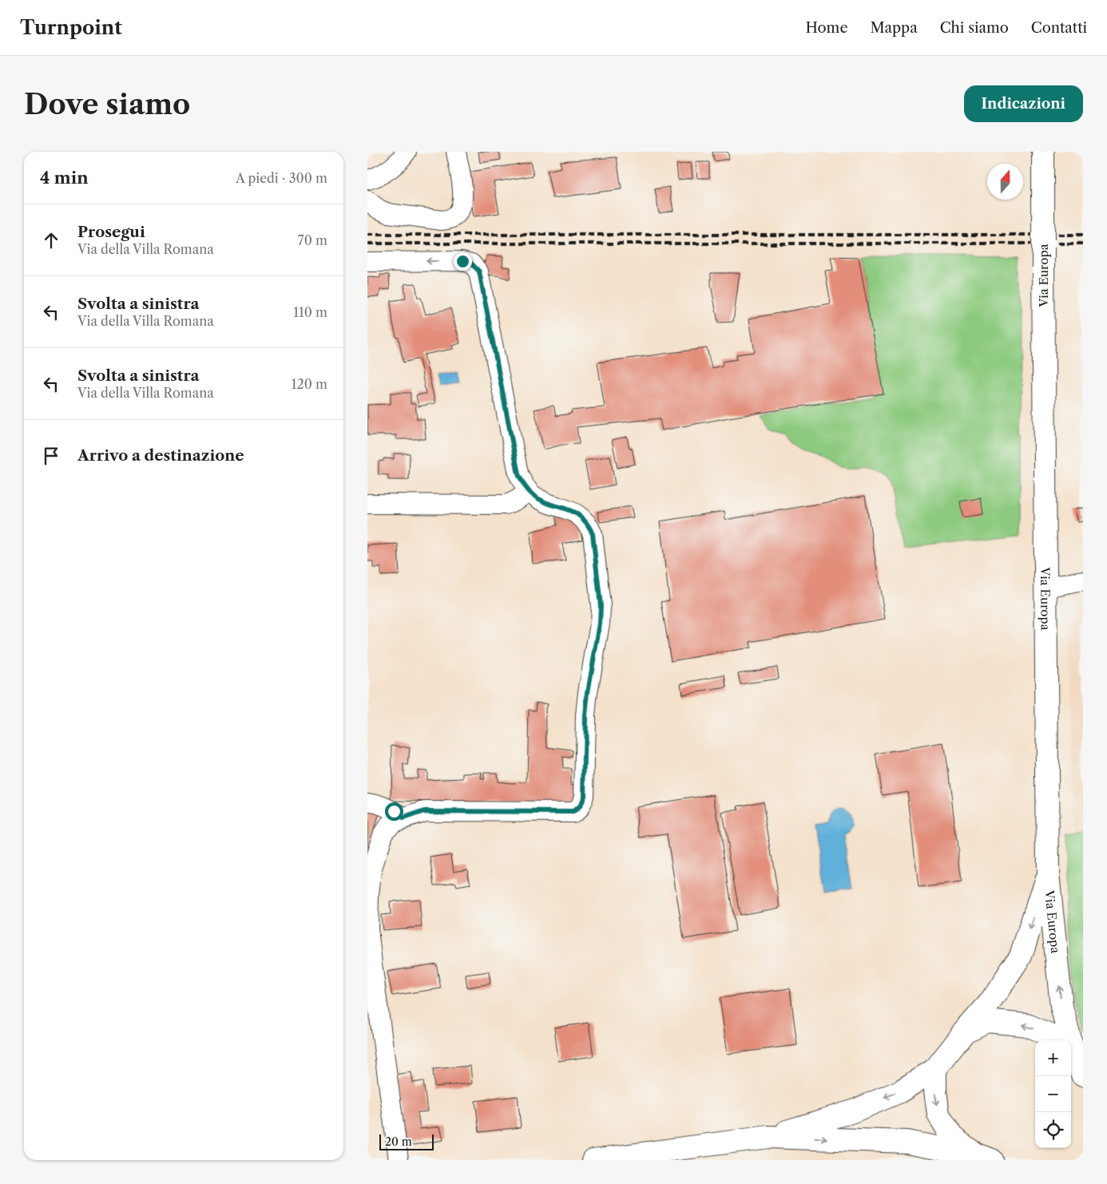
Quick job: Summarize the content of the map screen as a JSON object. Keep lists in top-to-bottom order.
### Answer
{
  "streets": {
    "street": ["Via Europa"]
  },
  "scale_bar": "20 m",
  "north": "top",
  "page": {
    "header": "Turnpoint",
    "nav": [
      "Home",
      "Mappa",
      "Chi siamo",
      "Contatti"
    ],
    "buttons": "Indicazioni",
    "title": "Dove siamo",
    "heading": ["4 min", "A piedi · 300 m"],
    "list": [
      ["Prosegui", "Via della Villa Romana", "70 m"],
      ["Svolta a sinistra", "Via della Villa Romana", "110 m"],
      ["Svolta a sinistra", "Via della Villa Romana", "120 m"],
      "Arrivo a destinazione"
    ],
    "map_buttons": ["+", "−"],
    "scale": "20 m"
  }
}
